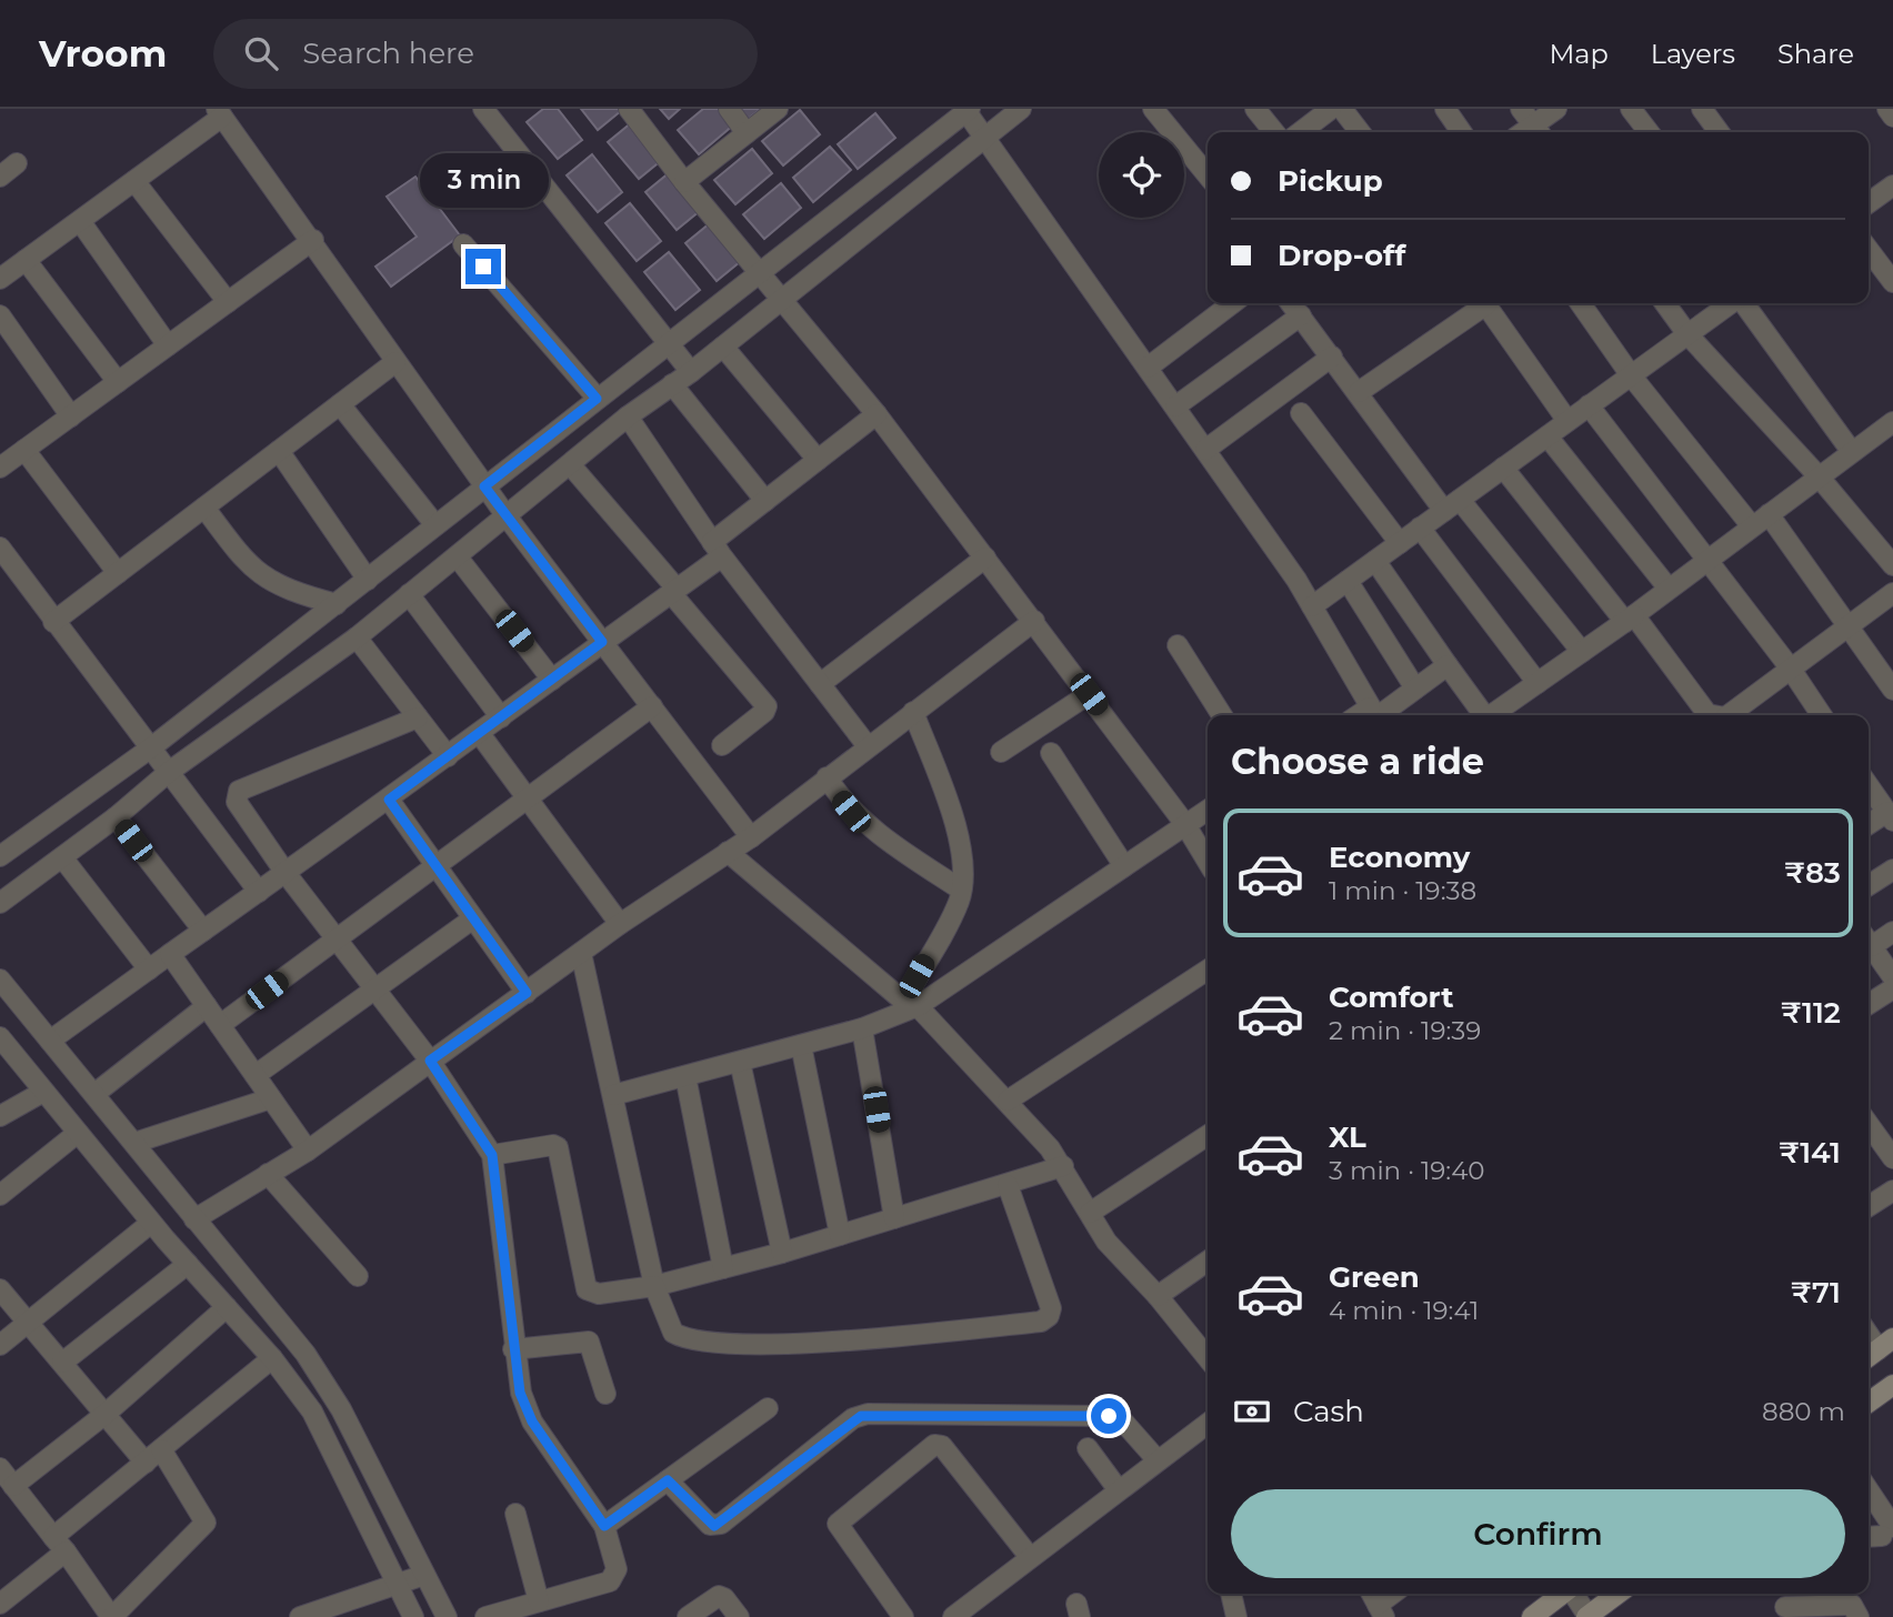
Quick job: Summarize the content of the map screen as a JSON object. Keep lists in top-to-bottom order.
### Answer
{
  "page": {
    "header": "Vroom",
    "search": "Search here",
    "nav": ["Map", "Layers", "Share"],
    "banner": ["Pickup", "Drop-off"],
    "bubble": "3 min",
    "heading": "Choose a ride",
    "list": [
      {
        "name": "Economy",
        "note": "1 min · 19:38",
        "value": "₹83"
      },
      {
        "name": "Comfort",
        "note": "2 min · 19:39",
        "value": "₹112"
      },
      {
        "name": "XL",
        "note": "3 min · 19:40",
        "value": "₹141"
      },
      {
        "name": "Green",
        "note": "4 min · 19:41",
        "value": "₹71"
      }
    ],
    "pay": ["Cash", "880 m"],
    "buttons": "Confirm"
  }
}
